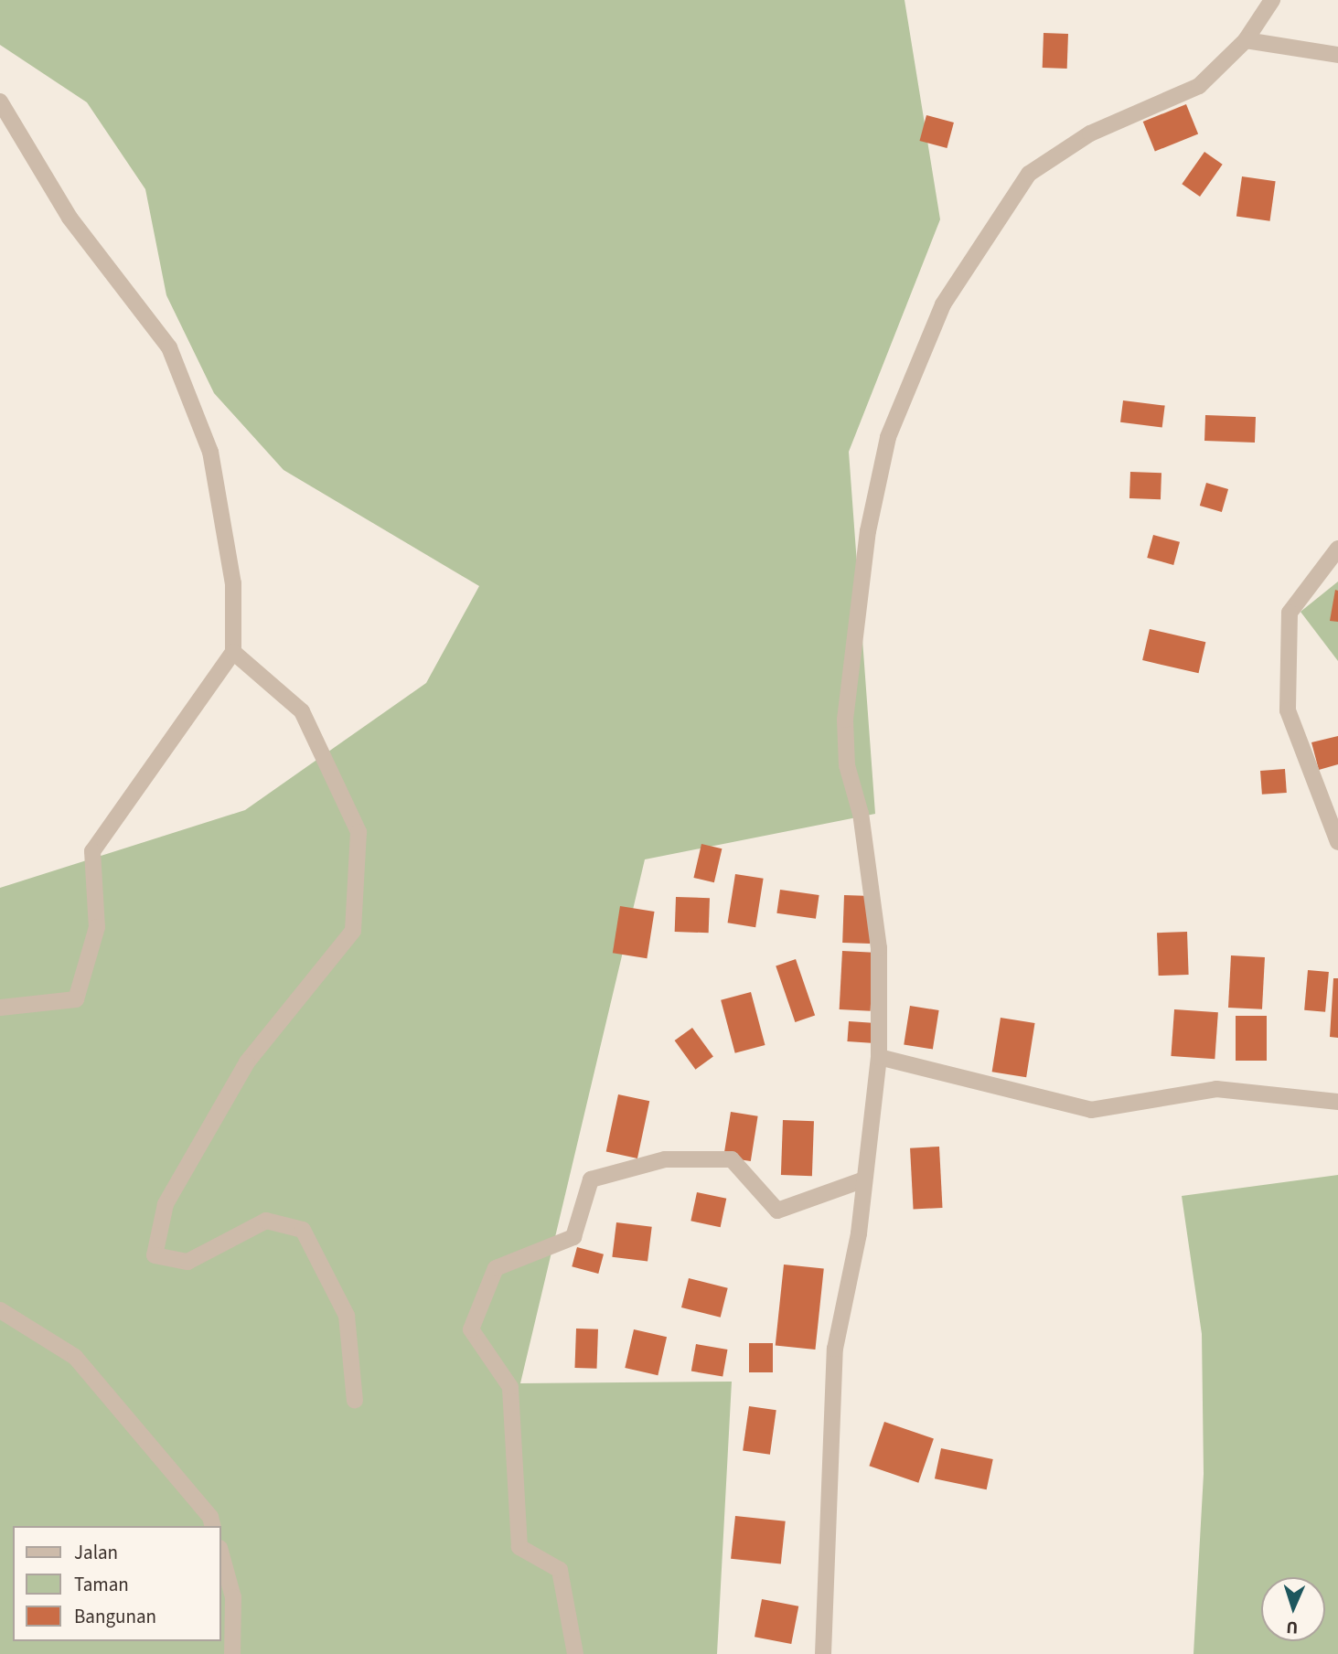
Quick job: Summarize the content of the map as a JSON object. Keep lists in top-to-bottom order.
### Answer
{
  "legend": ["Jalan", "Taman", "Bangunan"],
  "north": "bottom"
}
